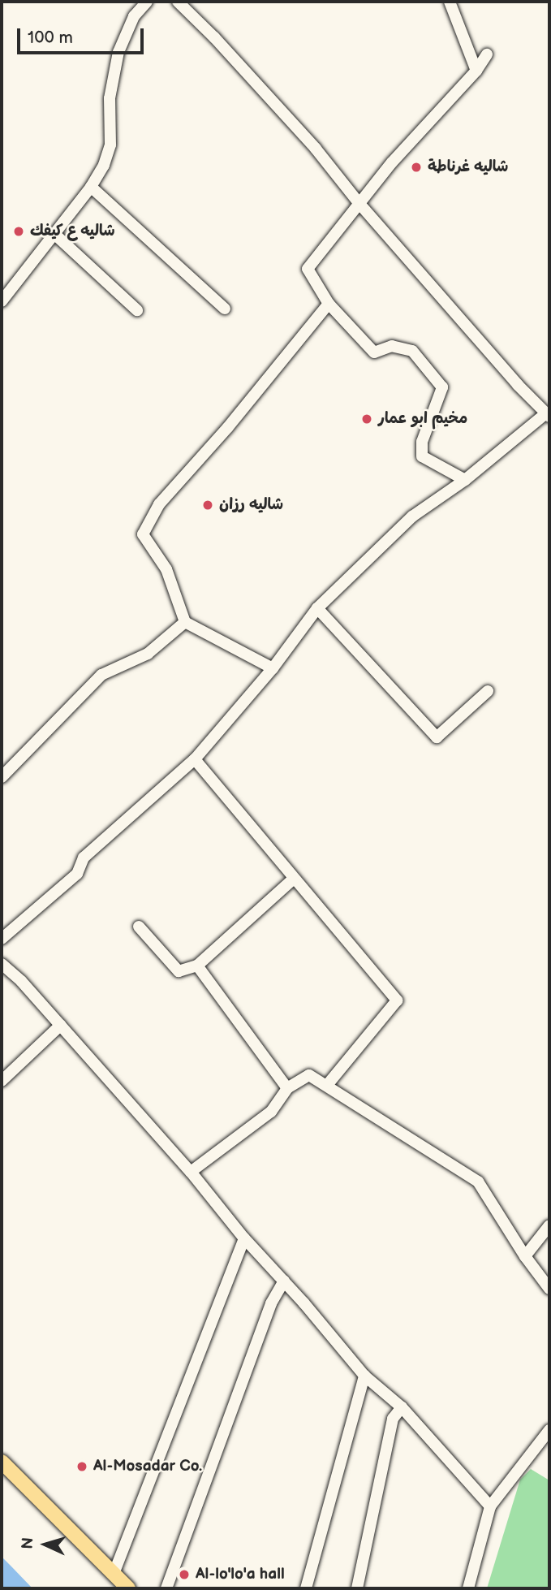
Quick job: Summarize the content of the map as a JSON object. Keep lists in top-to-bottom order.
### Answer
{
  "places": [
    "شاليه غرناطة",
    "شاليه ع كيفك",
    "مخيم ابو عمار",
    "شاليه رزان",
    "Al-Mosadar Co.",
    "Al-lo'lo'a hall"
  ],
  "scale_bar": "100 m",
  "north": "left"
}
